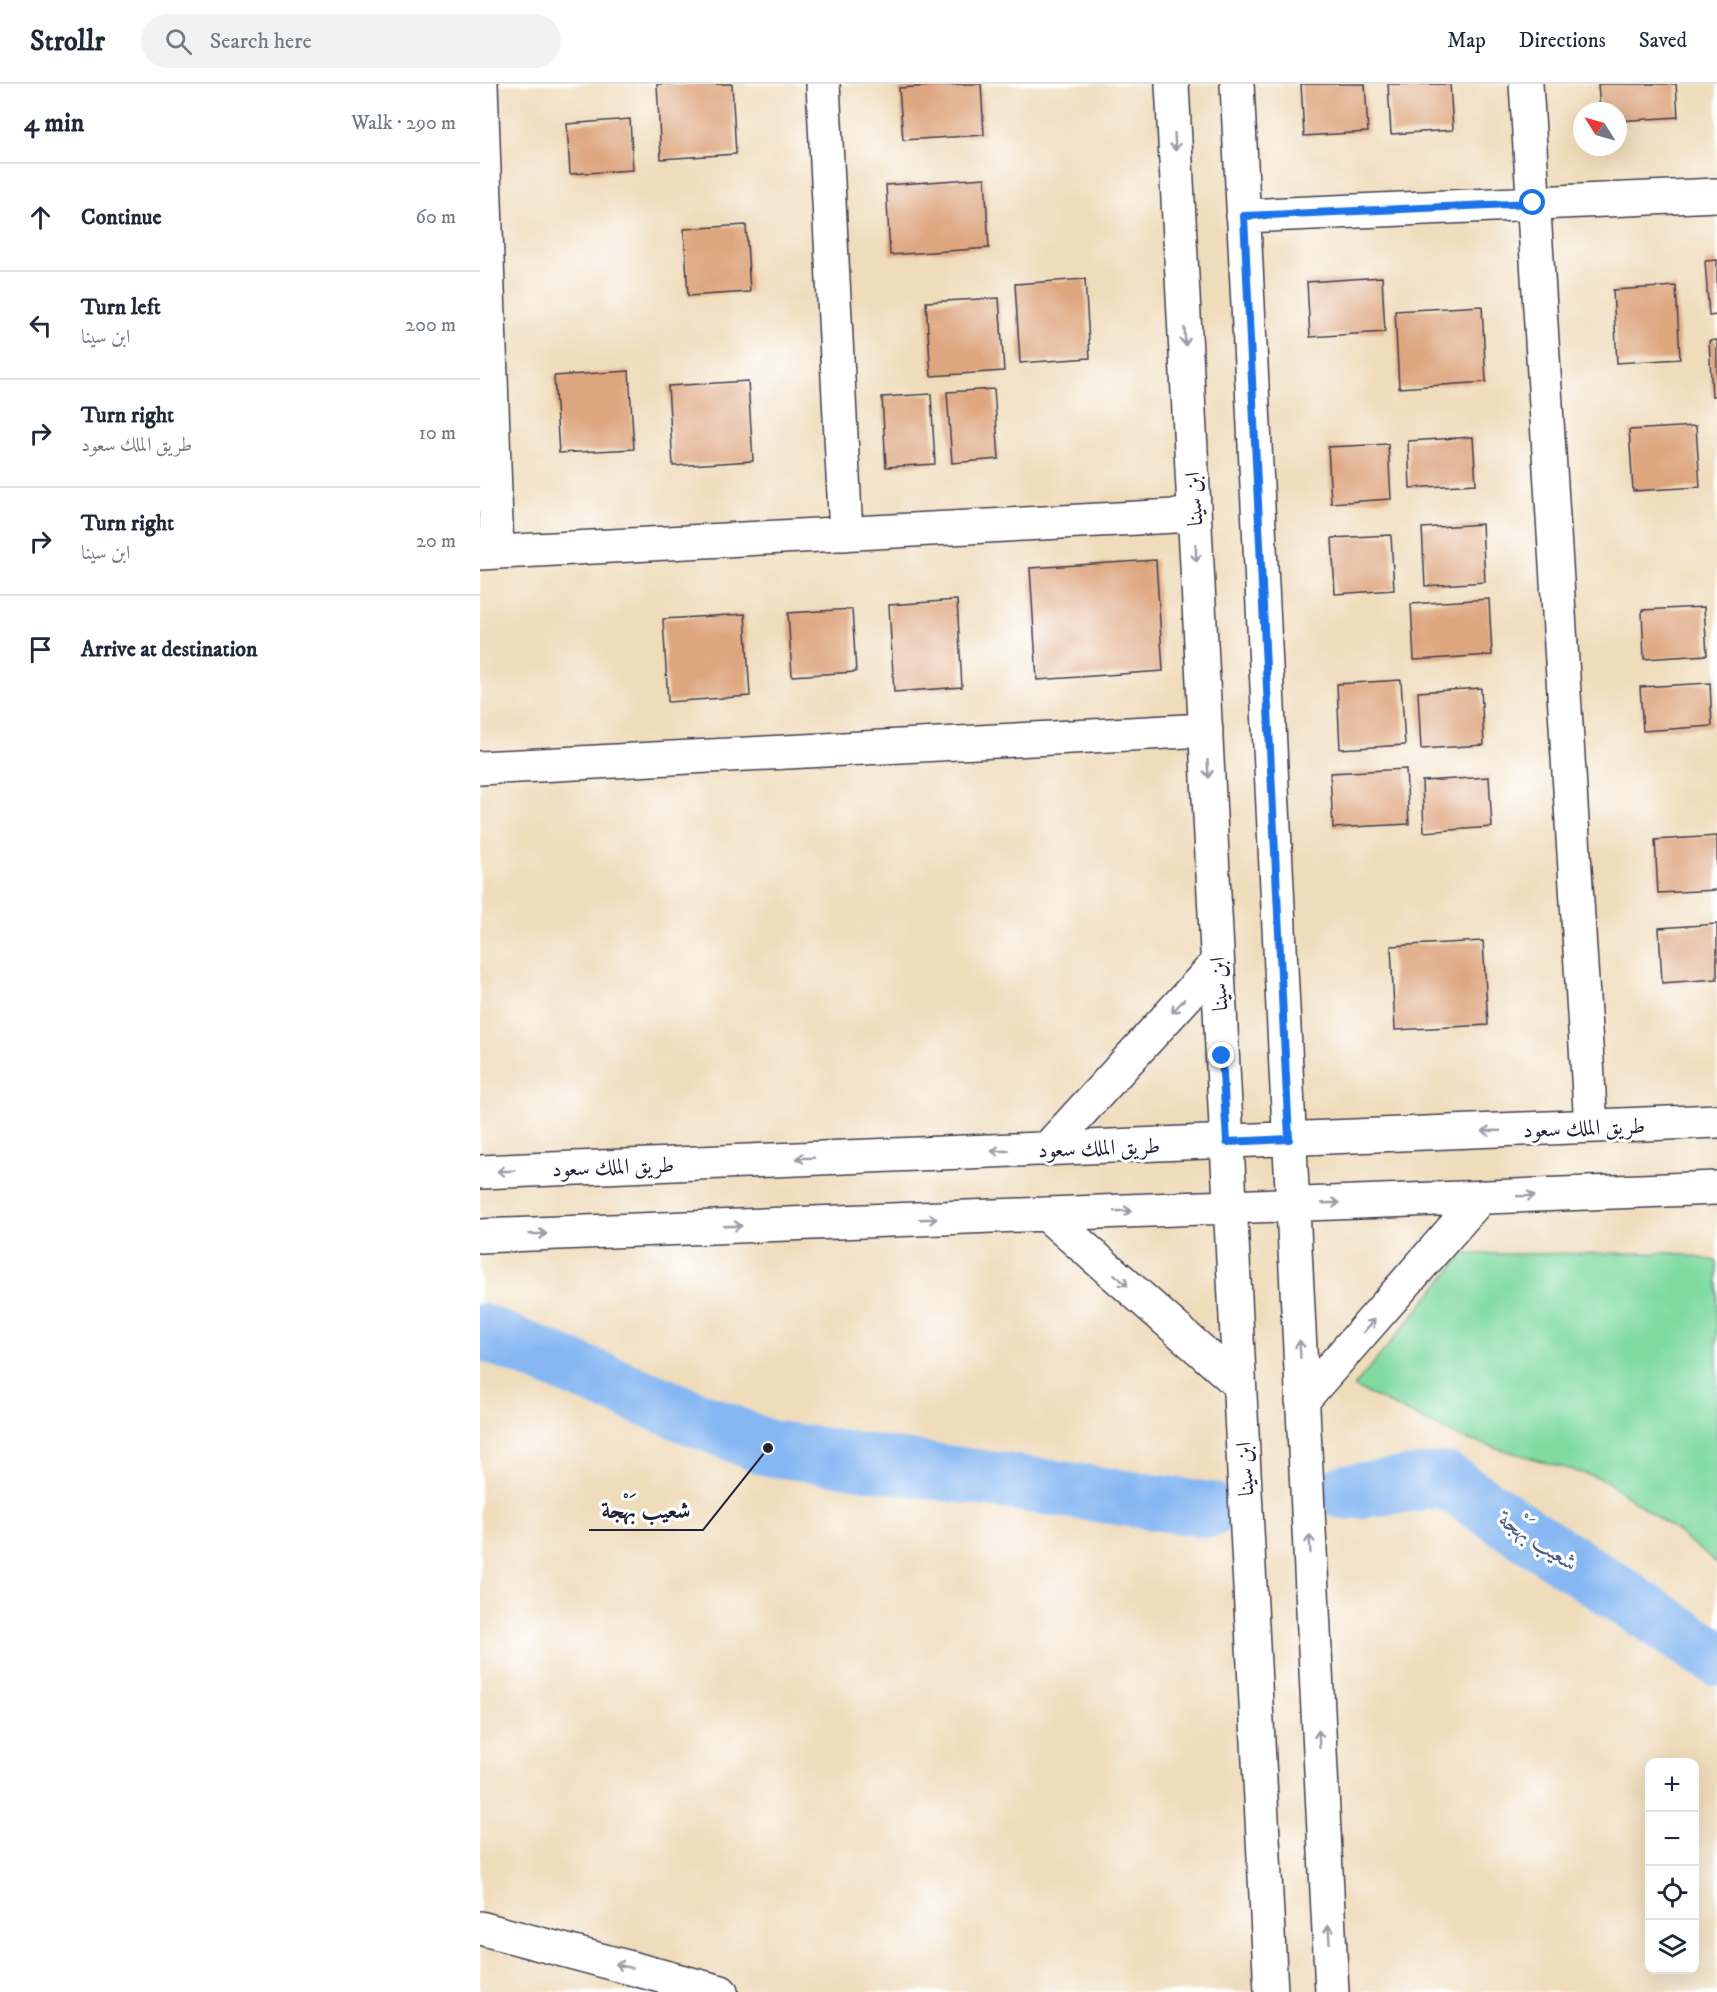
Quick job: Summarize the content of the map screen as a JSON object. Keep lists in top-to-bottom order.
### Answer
{
  "streets": {
    "street": ["ابن سينا", "طريق الملك سعود"]
  },
  "crossings": [
    ["ابن سينا", "طريق الملك سعود"]
  ],
  "water": ["شعيب بَهْجة"],
  "places": ["شعيب بَهْجة"],
  "north": "top left",
  "page": {
    "header": "Strollr",
    "search": "Search here",
    "nav": ["Map", "Directions", "Saved"],
    "heading": ["4 min", "Walk · 290 m"],
    "list": [
      ["Continue", "60 m"],
      ["Turn left", "ابن سينا", "200 m"],
      ["Turn right", "طريق الملك سعود", "10 m"],
      ["Turn right", "ابن سينا", "20 m"],
      "Arrive at destination"
    ],
    "map_buttons": ["+", "−"]
  }
}
